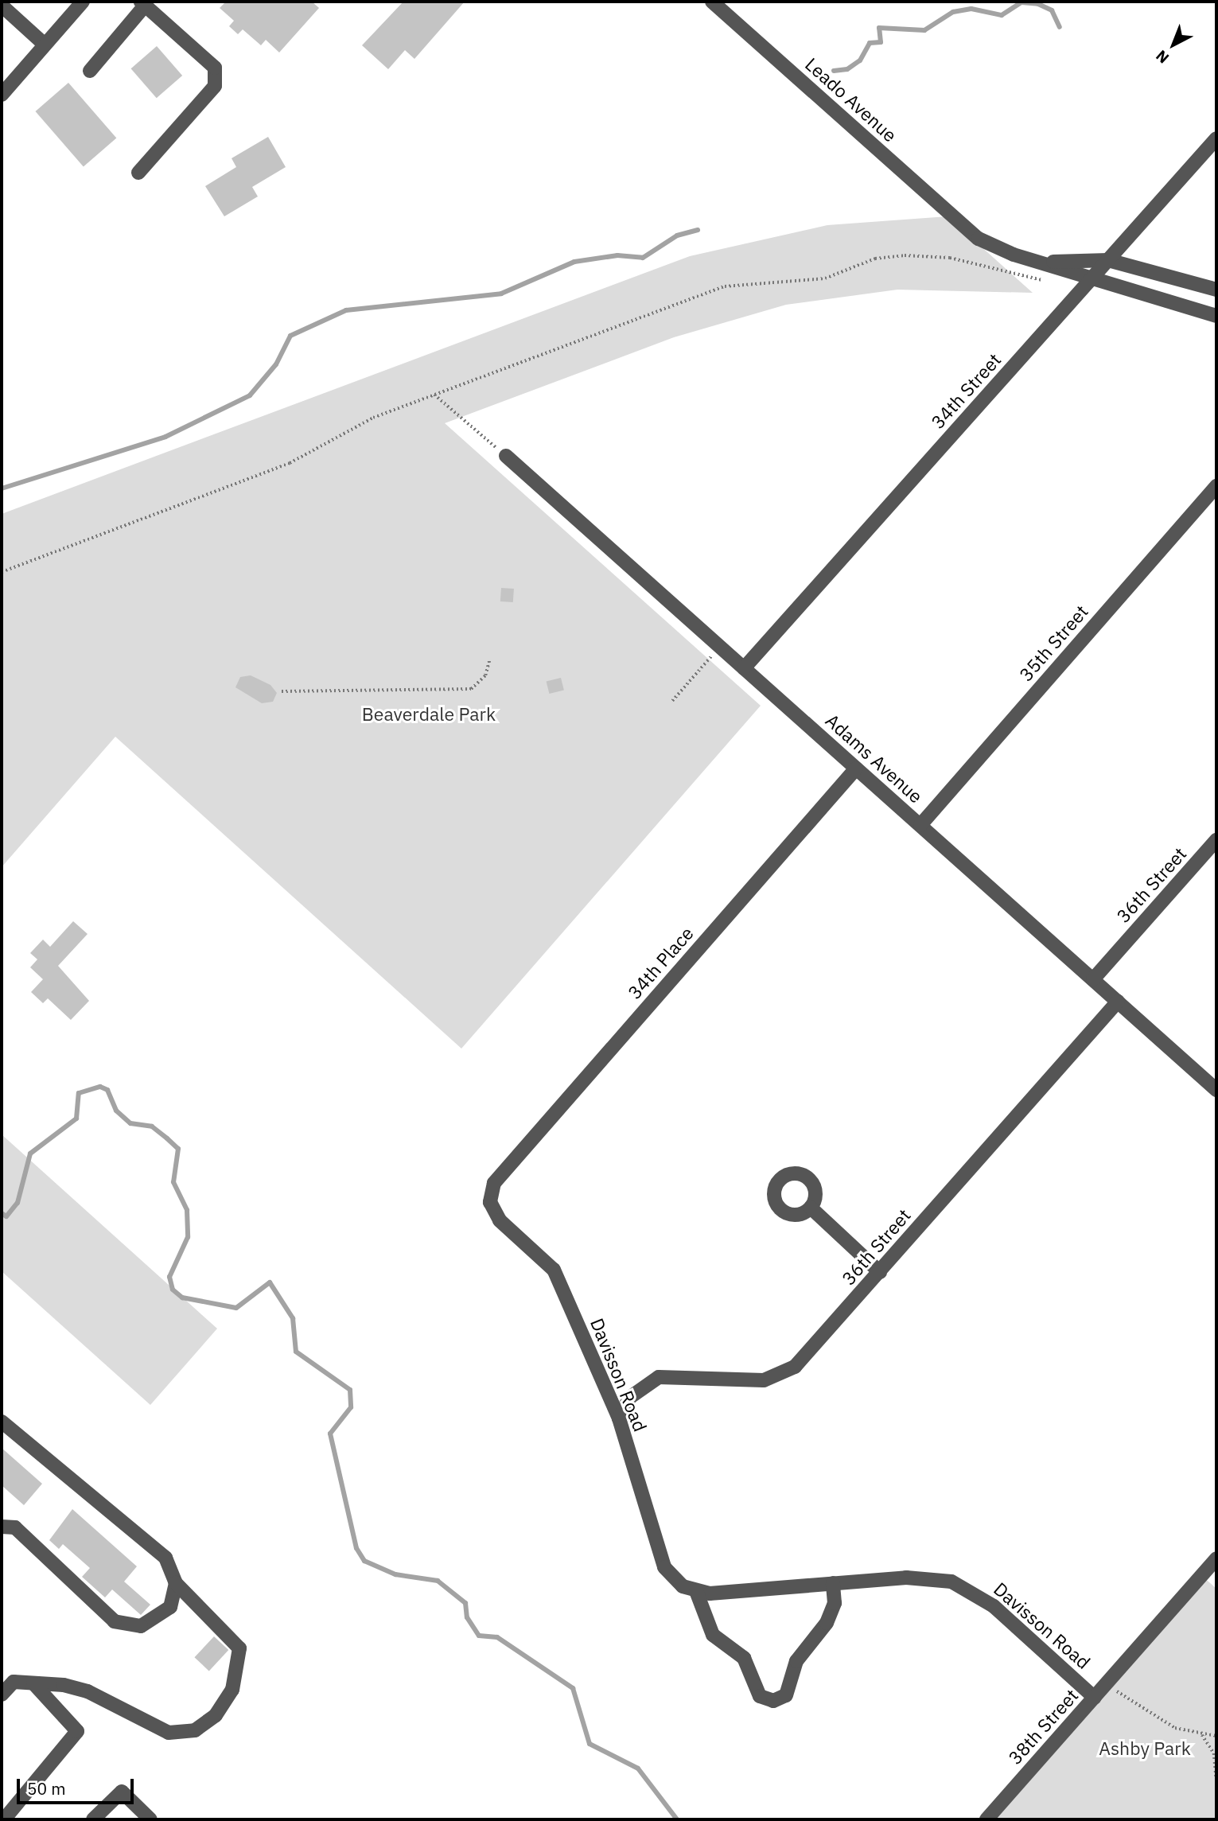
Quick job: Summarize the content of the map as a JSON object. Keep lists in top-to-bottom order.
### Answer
{
  "streets": {
    "street": [
      "Leado Avenue",
      "34th Street",
      "35th Street",
      "Adams Avenue",
      "36th Street",
      "34th Place",
      "Davisson Road",
      "38th Street"
    ]
  },
  "crossings": [
    ["34th Street", "Adams Avenue"],
    ["35th Street", "Adams Avenue"],
    ["Adams Avenue", "36th Street"],
    ["Adams Avenue", "34th Place"],
    ["36th Street", "Davisson Road"],
    ["34th Place", "Davisson Road"],
    ["Davisson Road", "38th Street"]
  ],
  "parks": ["Beaverdale Park", "Ashby Park"],
  "scale_bar": "50 m",
  "north": "bottom left"
}
